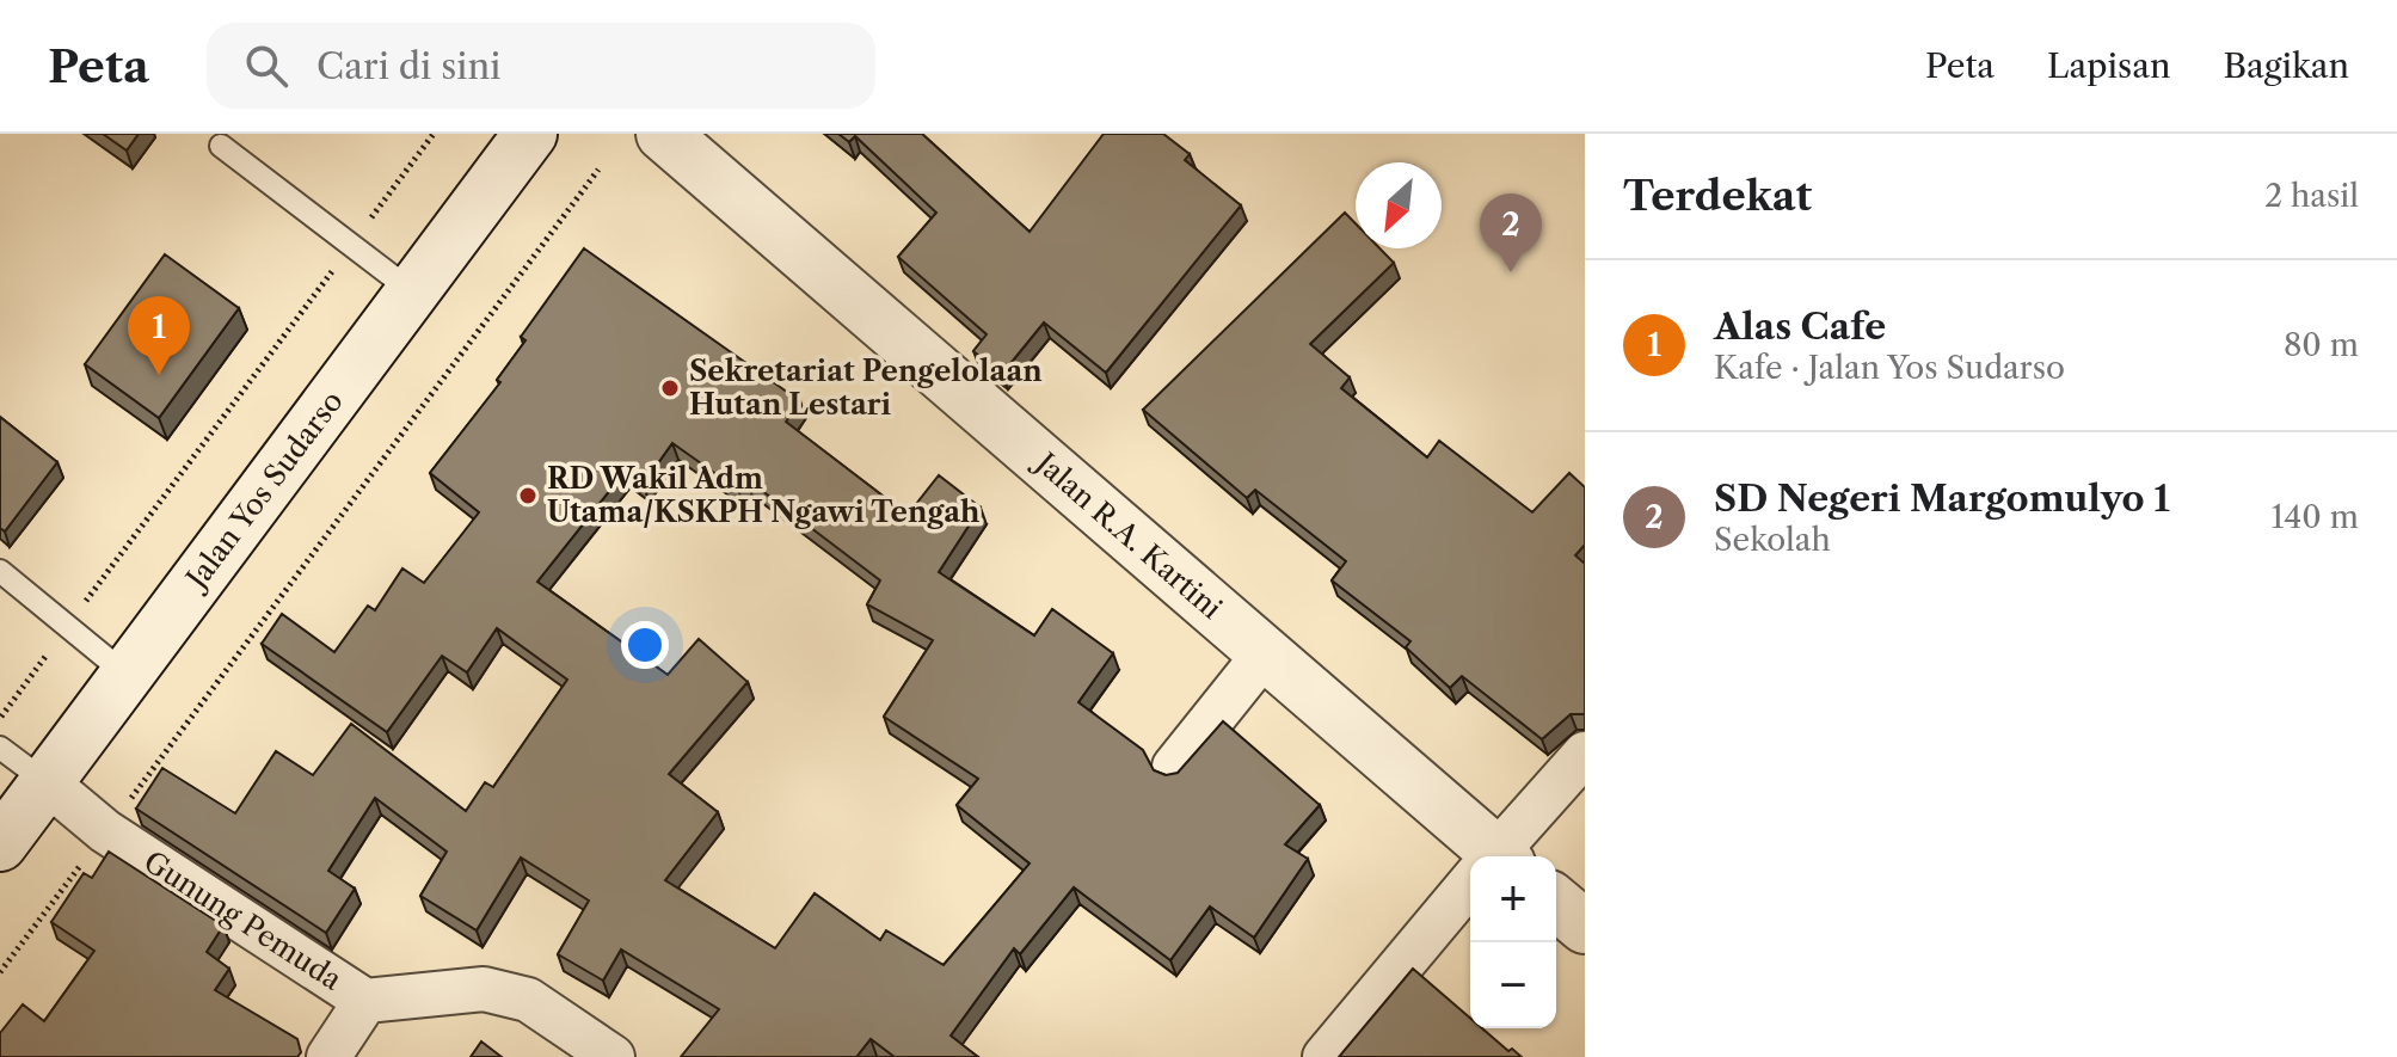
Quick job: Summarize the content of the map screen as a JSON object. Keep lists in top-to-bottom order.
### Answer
{
  "streets": {
    "street": ["Jalan Yos Sudarso", "Jalan R.A. Kartini", "Gunung Pemuda"]
  },
  "crossings": [
    ["Jalan Yos Sudarso", "Gunung Pemuda"]
  ],
  "places": ["Sekretariat Pengelolaan Hutan Lestari", "RD Wakil Adm Utama/KSKPH Ngawi Tengah"],
  "north": "bottom left",
  "page": {
    "header": "Peta",
    "search": "Cari di sini",
    "nav": ["Peta", "Lapisan", "Bagikan"],
    "heading": ["Terdekat", "2 hasil"],
    "pins": ["2", "1"],
    "list": [
      {
        "mark": "1",
        "name": "Alas Cafe",
        "note": "Kafe · Jalan Yos Sudarso",
        "value": "80 m"
      },
      {
        "mark": "2",
        "name": "SD Negeri Margomulyo 1",
        "note": "Sekolah",
        "value": "140 m"
      }
    ],
    "map_buttons": ["+", "−"]
  }
}
